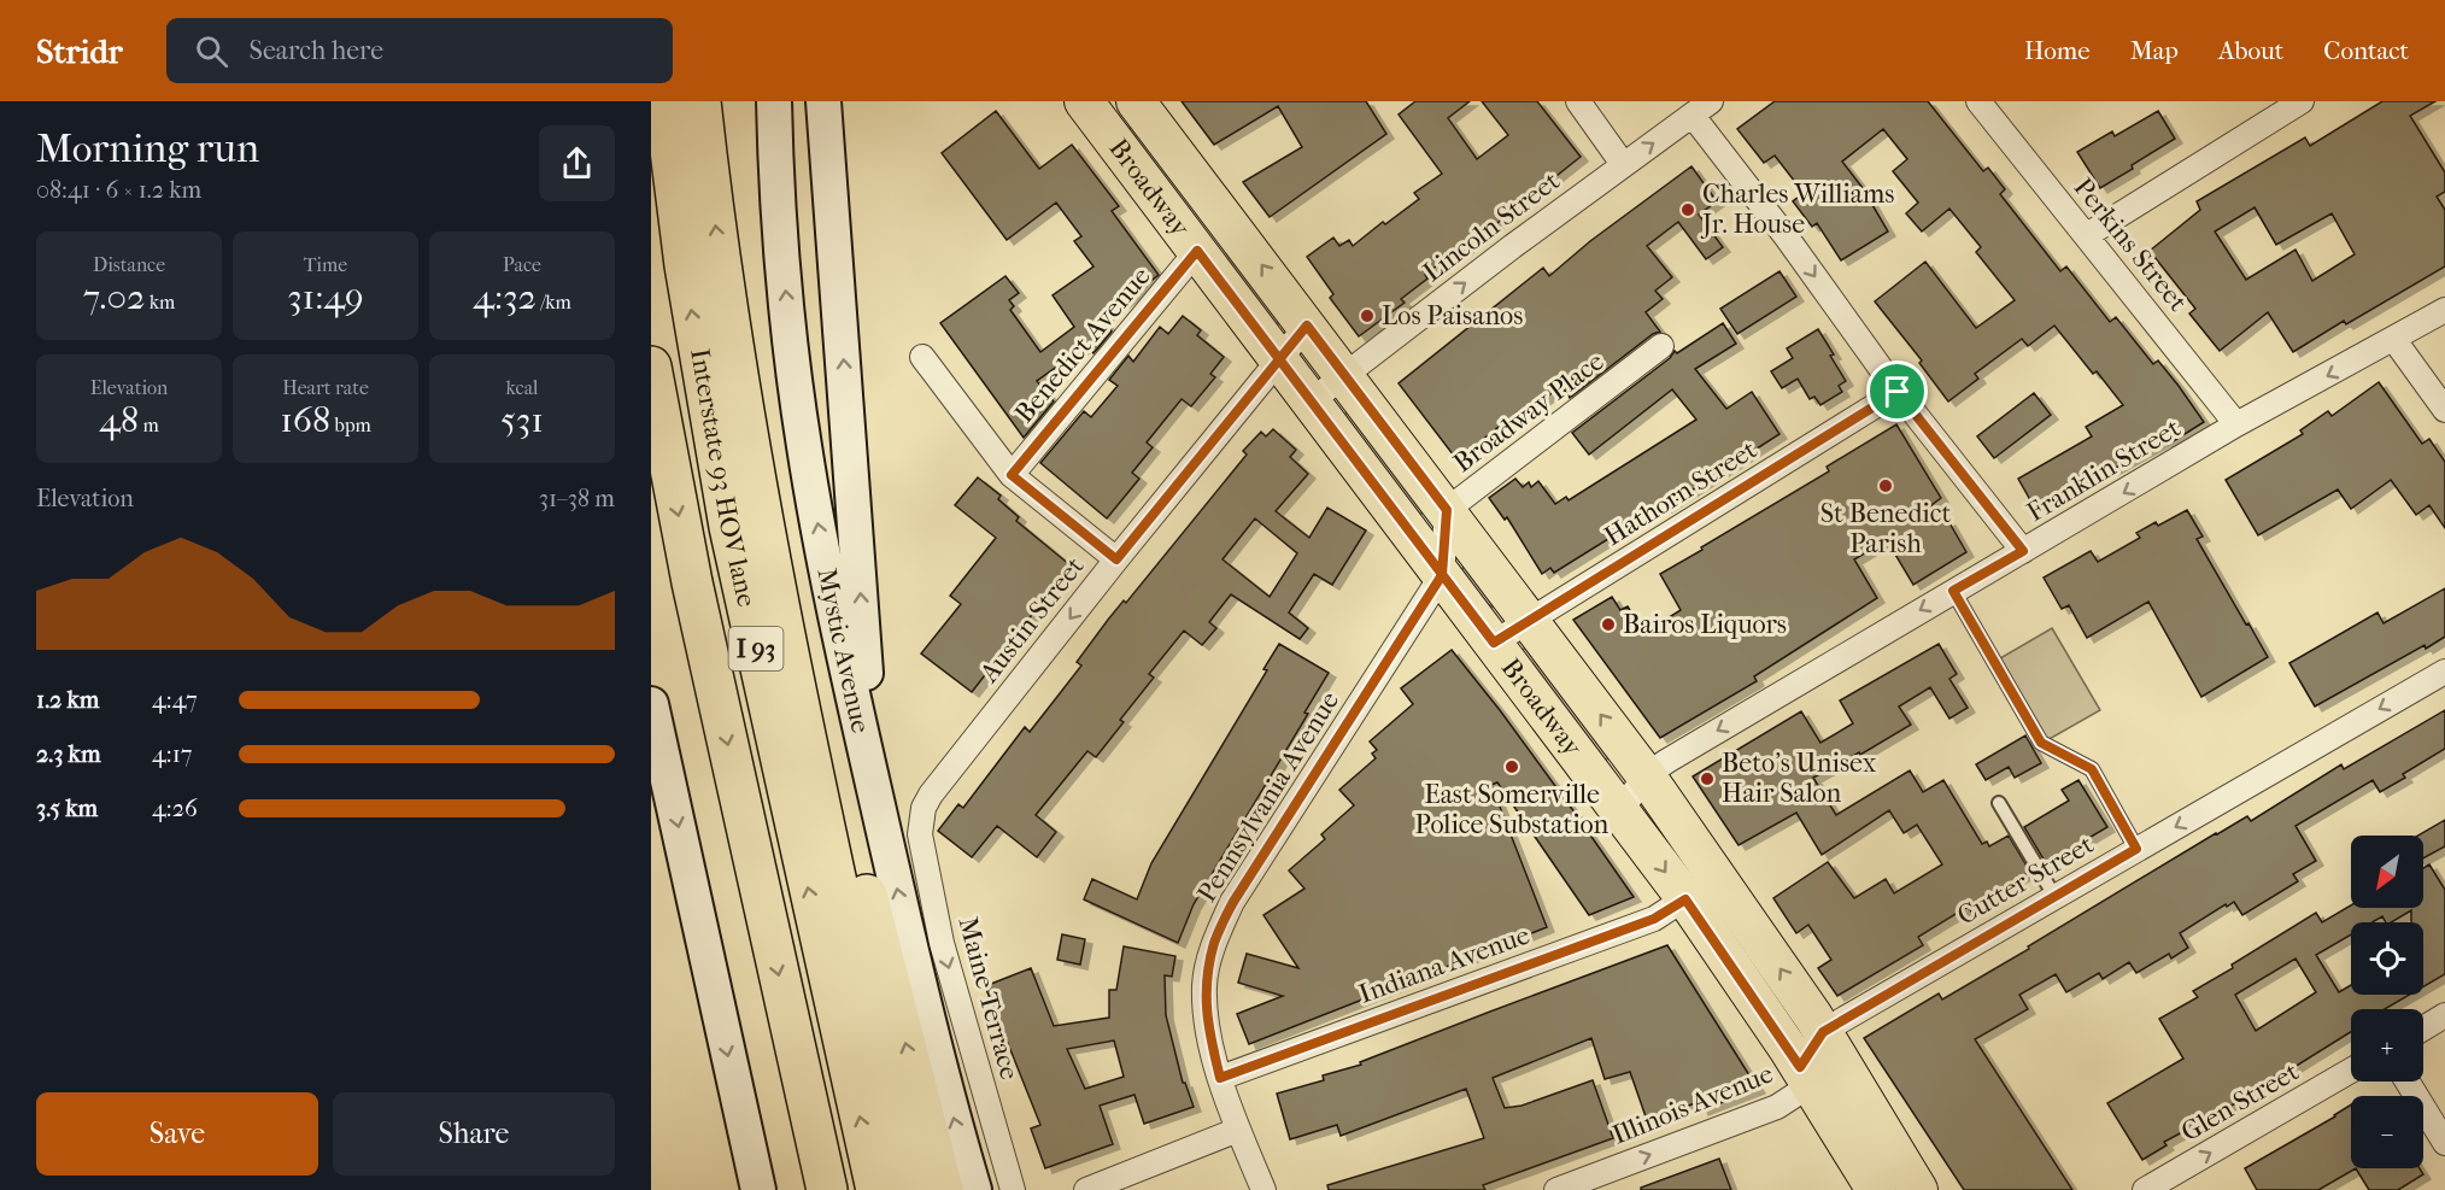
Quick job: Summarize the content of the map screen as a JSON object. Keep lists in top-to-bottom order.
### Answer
{
  "streets": {
    "highway": ["Interstate 93 HOV lane", "I 93"],
    "main road": ["Broadway", "Mystic Avenue"],
    "street": [
      "Lincoln Street",
      "Perkins Street",
      "Benedict Avenue",
      "Broadway Place",
      "Franklin Street",
      "Hathorn Street",
      "Austin Street",
      "Pennsylvania Avenue",
      "Cutter Street",
      "Indiana Avenue",
      "Maine Terrace",
      "Glen Street",
      "Illinois Avenue"
    ]
  },
  "crossings": [
    ["Broadway", "Lincoln Street"],
    ["Broadway", "Benedict Avenue"],
    ["Broadway", "Broadway Place"],
    ["Broadway", "Franklin Street"],
    ["Broadway", "Hathorn Street"],
    ["Broadway", "Austin Street"],
    ["Broadway", "Pennsylvania Avenue"],
    ["Broadway", "Cutter Street"],
    ["Broadway", "Indiana Avenue"],
    ["Broadway", "Illinois Avenue"],
    ["Perkins Street", "Franklin Street"],
    ["Broadway Place", "Pennsylvania Avenue"],
    ["Austin Street", "Maine Terrace"],
    ["Pennsylvania Avenue", "Indiana Avenue"],
    ["Cutter Street", "Illinois Avenue"]
  ],
  "one_way": [
    "Lincoln Street",
    "Franklin Street",
    "Austin Street",
    "Cutter Street",
    "Maine Terrace",
    "Glen Street",
    "Illinois Avenue"
  ],
  "places": [
    "Charles Williams Jr. House",
    "Los Paisanos",
    "St Benedict Parish",
    "Bairos Liquors",
    "East Somerville Police Substation",
    "Beto's Unisex Hair Salon"
  ],
  "north": "bottom left",
  "page": {
    "header": "Stridr",
    "search": "Search here",
    "nav": [
      "Home",
      "Map",
      "About",
      "Contact"
    ],
    "heading": ["Morning run", "08:41 · 6 × 1.2 km"],
    "stats": [
      ["Distance", "7.02 km"],
      ["Time", "31:49"],
      ["Pace", "4:32 /km"],
      ["Elevation", "48 m"],
      ["Heart rate", "168 bpm"],
      ["kcal", "531"]
    ],
    "chart": ["Elevation", "31–38 m"],
    "list": [
      {
        "name": "1.2 km",
        "note": "4:47"
      },
      {
        "name": "2.3 km",
        "note": "4:17"
      },
      {
        "name": "3.5 km",
        "note": "4:26"
      }
    ],
    "map_buttons": ["+", "−"],
    "buttons": ["Save", "Share"]
  }
}
